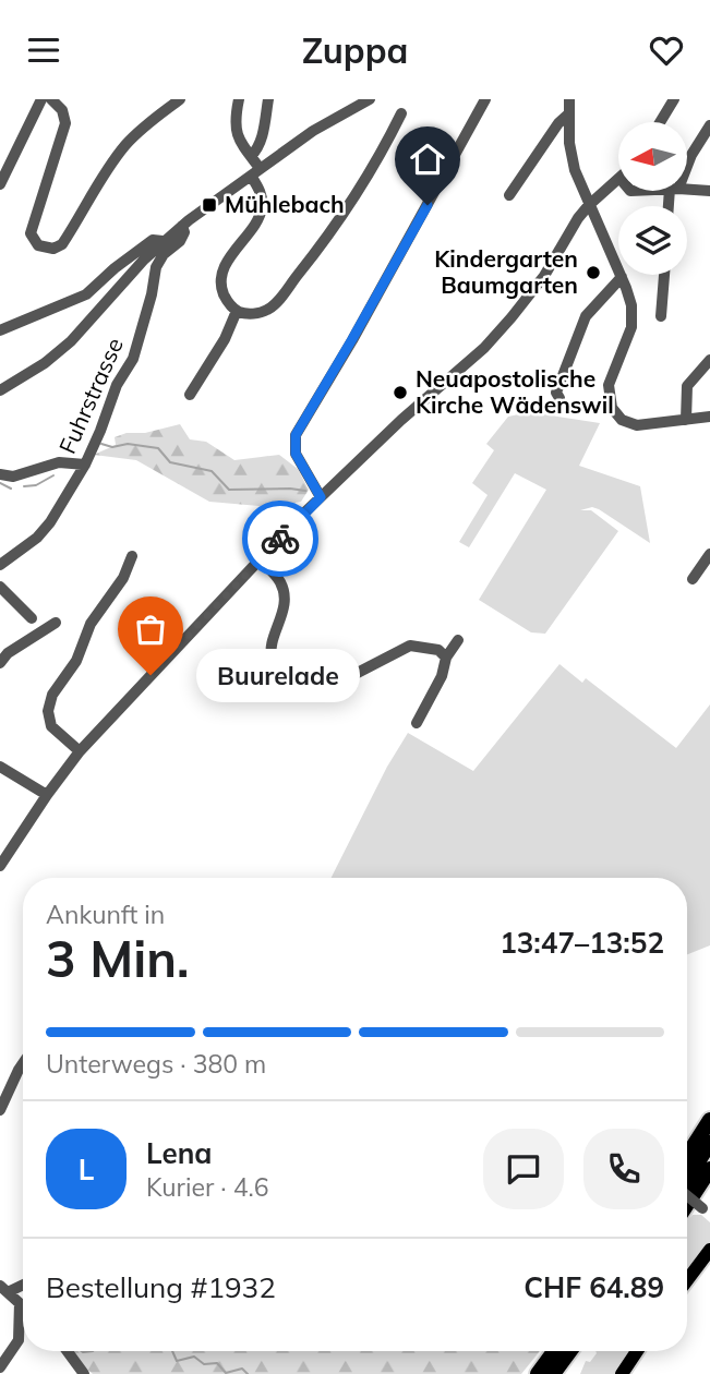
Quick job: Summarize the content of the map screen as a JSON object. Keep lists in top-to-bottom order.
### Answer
{
  "streets": {
    "street": ["Fuhrstrasse"]
  },
  "places": {
    "transit": ["Mühlebach"],
    "other": ["Kindergarten Baumgarten", "Neuapostolische Kirche Wädenswil", "Buurelade"]
  },
  "north": "left",
  "page": {
    "header": "Zuppa",
    "bubble": "Buurelade",
    "heading": ["3 Min.", "Ankunft in", "13:47–13:52"],
    "panel": [
      "Lena",
      "Kurier · 4.6",
      "Bestellung #1932",
      "CHF 64.89"
    ],
    "bar": "Unterwegs · 380 m",
    "round": "L"
  }
}
